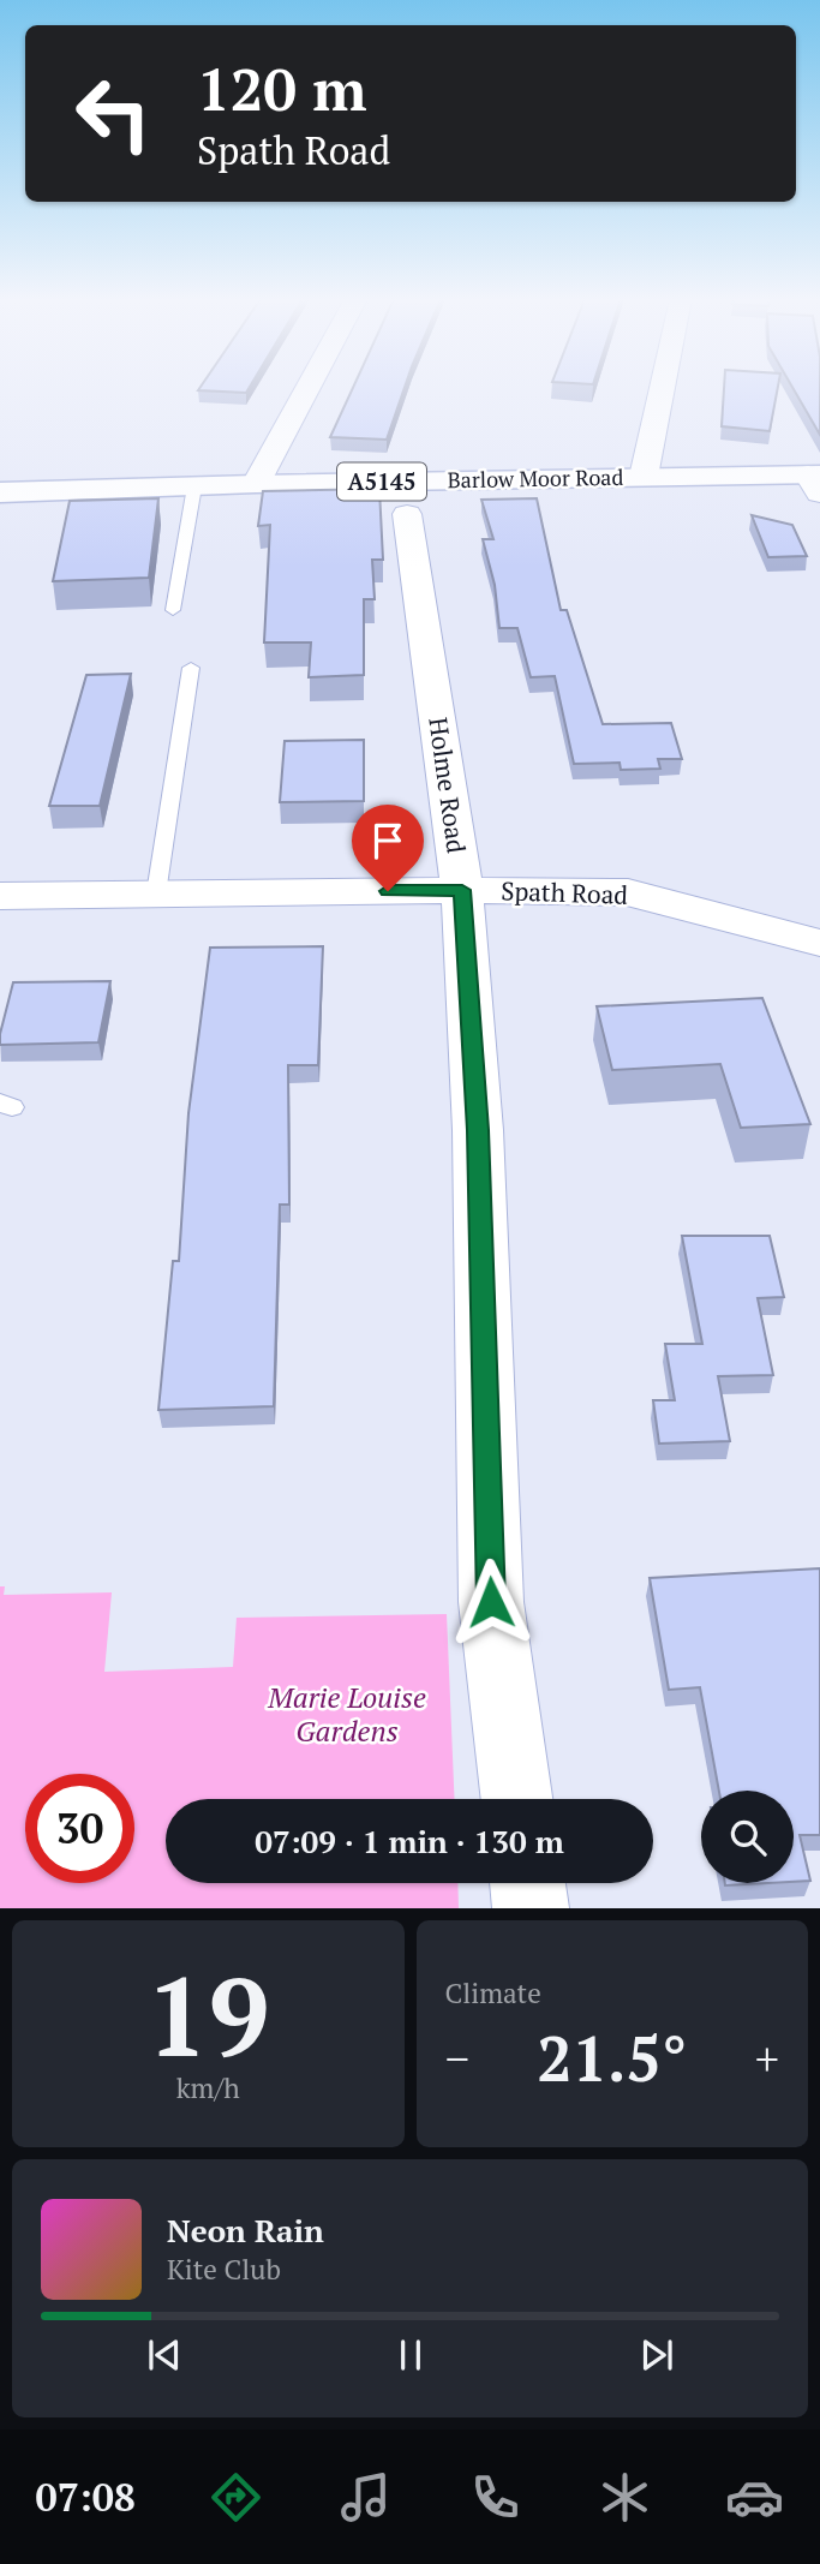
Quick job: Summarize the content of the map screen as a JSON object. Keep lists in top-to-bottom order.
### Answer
{
  "streets": {
    "main road": ["Barlow Moor Road", "A5145"],
    "street": ["Holme Road", "Spath Road"]
  },
  "crossings": [
    ["Holme Road", "Spath Road"]
  ],
  "parks": ["Marie Louise Gardens"],
  "page": {
    "turn": ["120 m", "Spath Road"],
    "limit": "30",
    "trip": "07:09 · 1 min · 130 m",
    "tile": [
      ["19", "km/h"],
      "Climate"
    ],
    "heat": ["−", "21.5°", "+"],
    "song": ["Neon Rain", "Kite Club"],
    "tabs": "07:08"
  }
}
